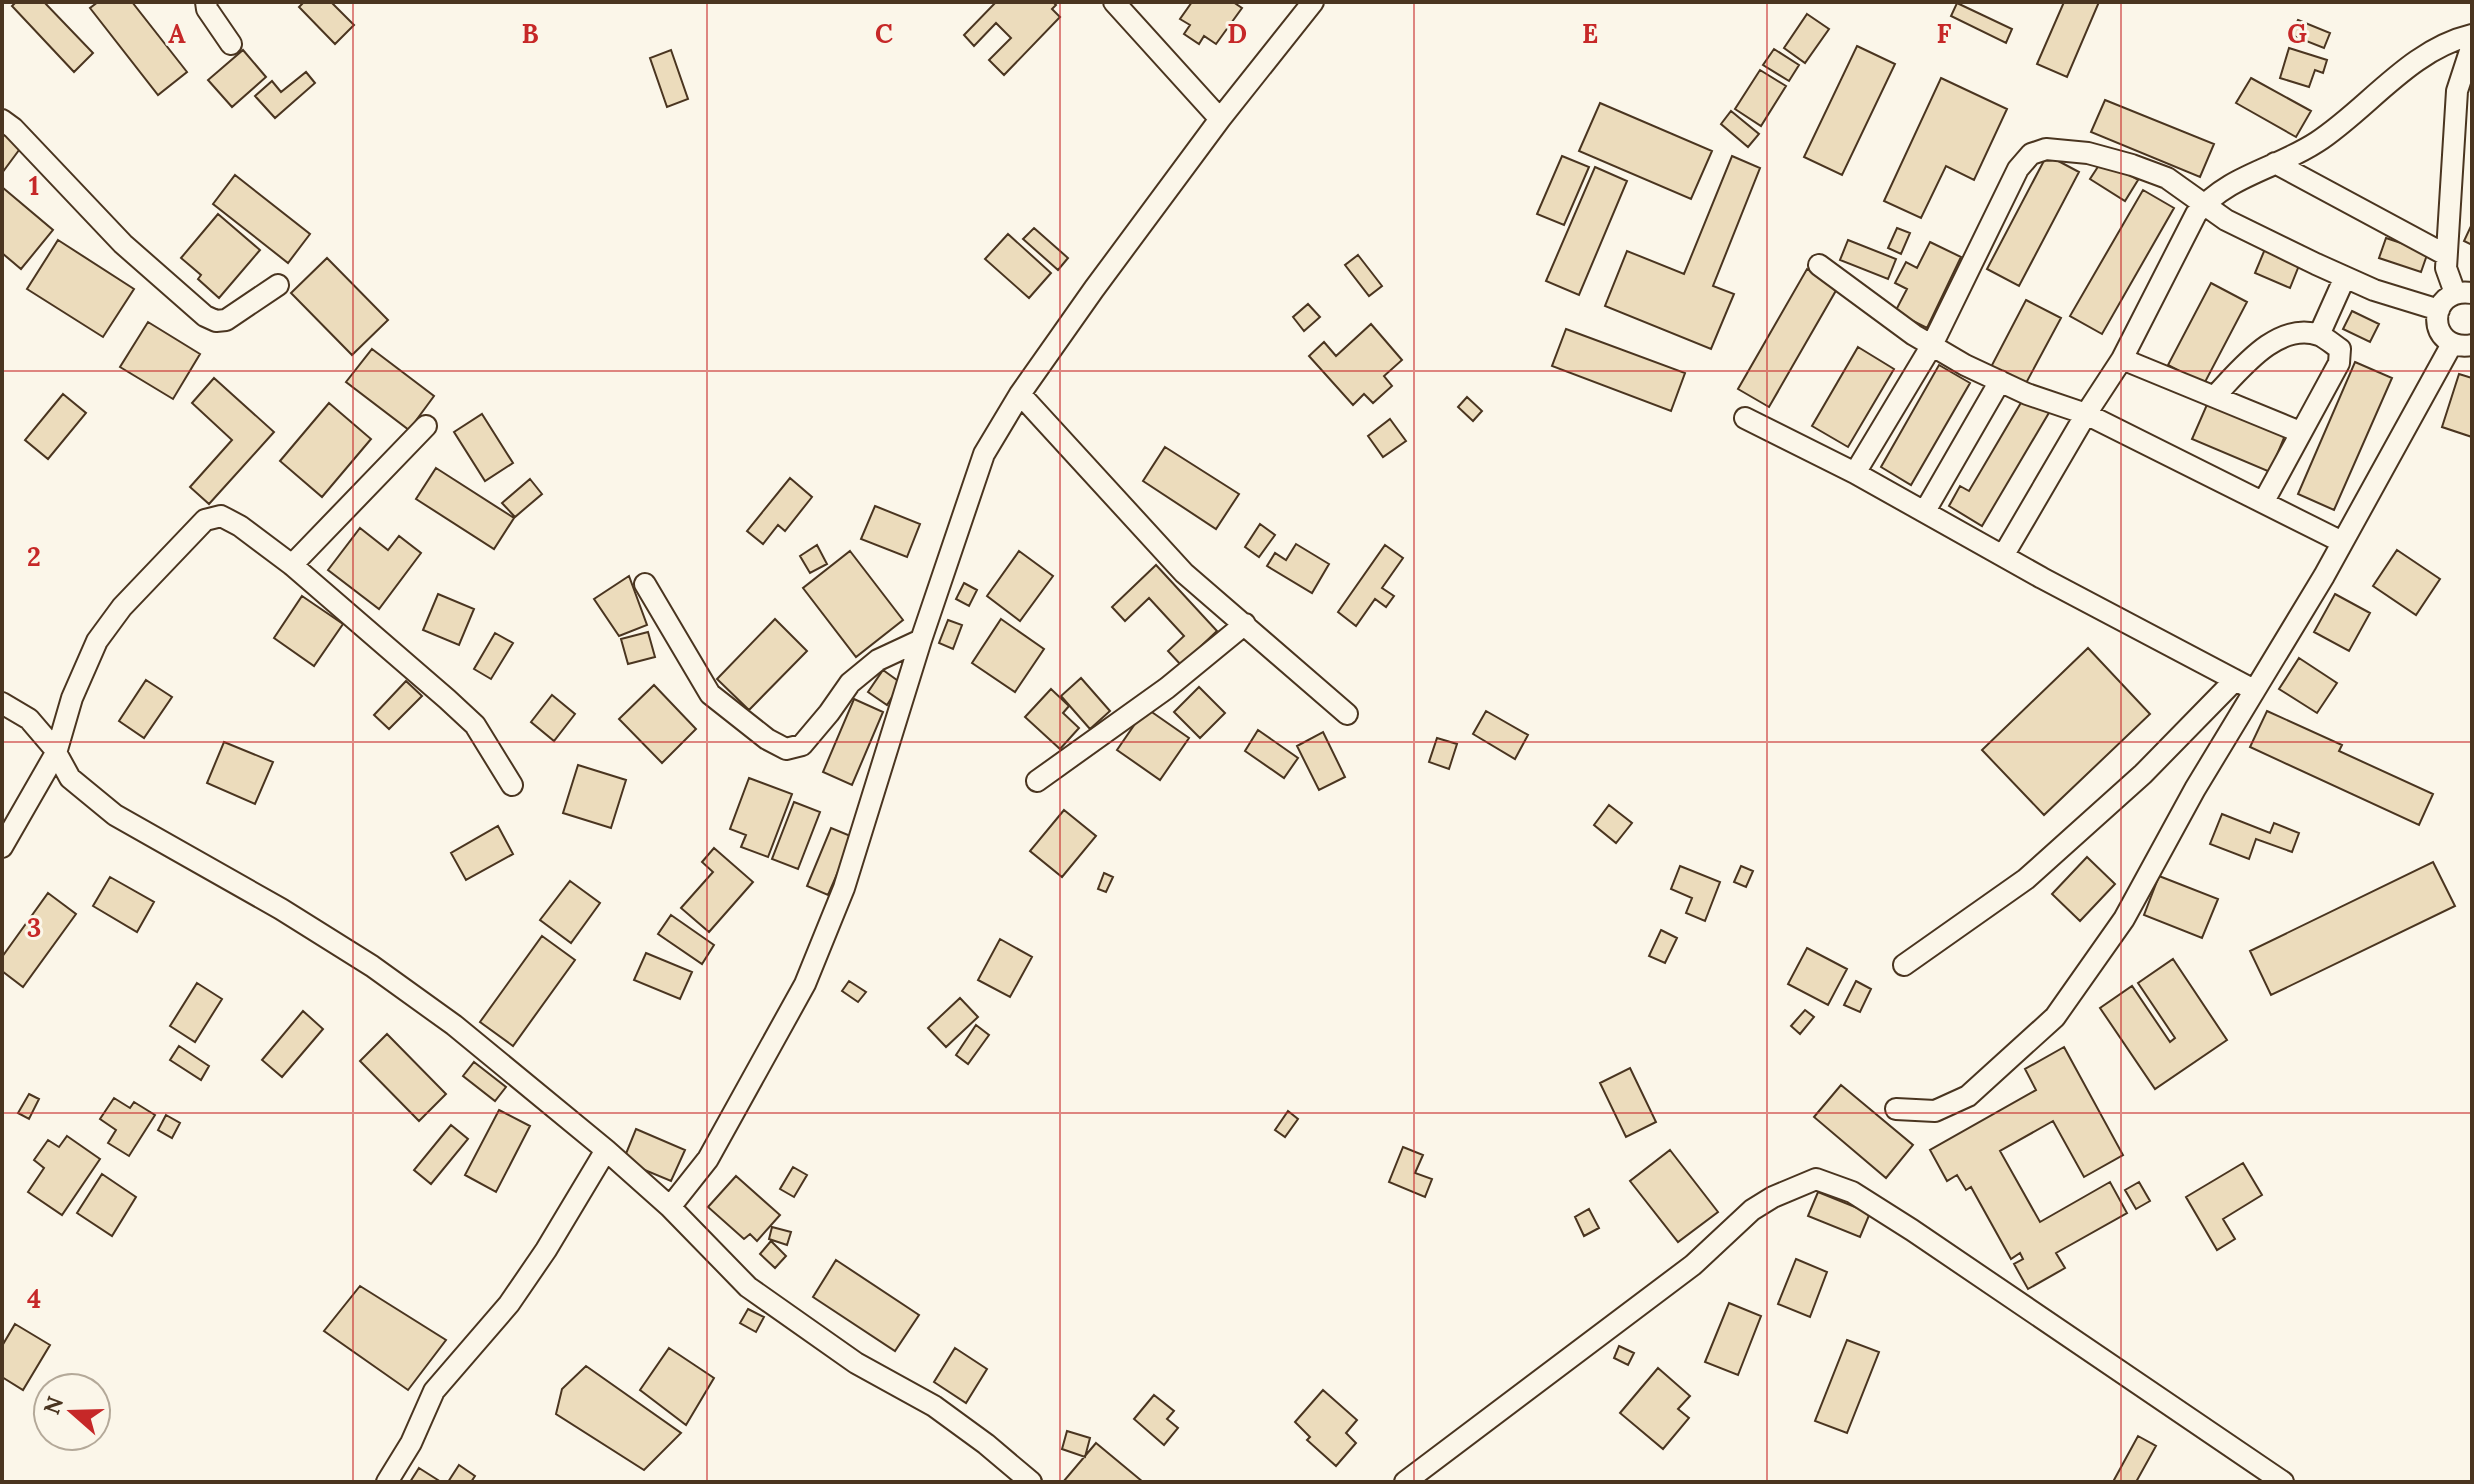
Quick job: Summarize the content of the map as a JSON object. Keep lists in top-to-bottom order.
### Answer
{
  "north": "left",
  "grid": {
    "columns": [
      "A",
      "B",
      "C",
      "D",
      "E",
      "F",
      "G"
    ],
    "rows": [
      "1",
      "2",
      "3",
      "4"
    ]
  }
}
